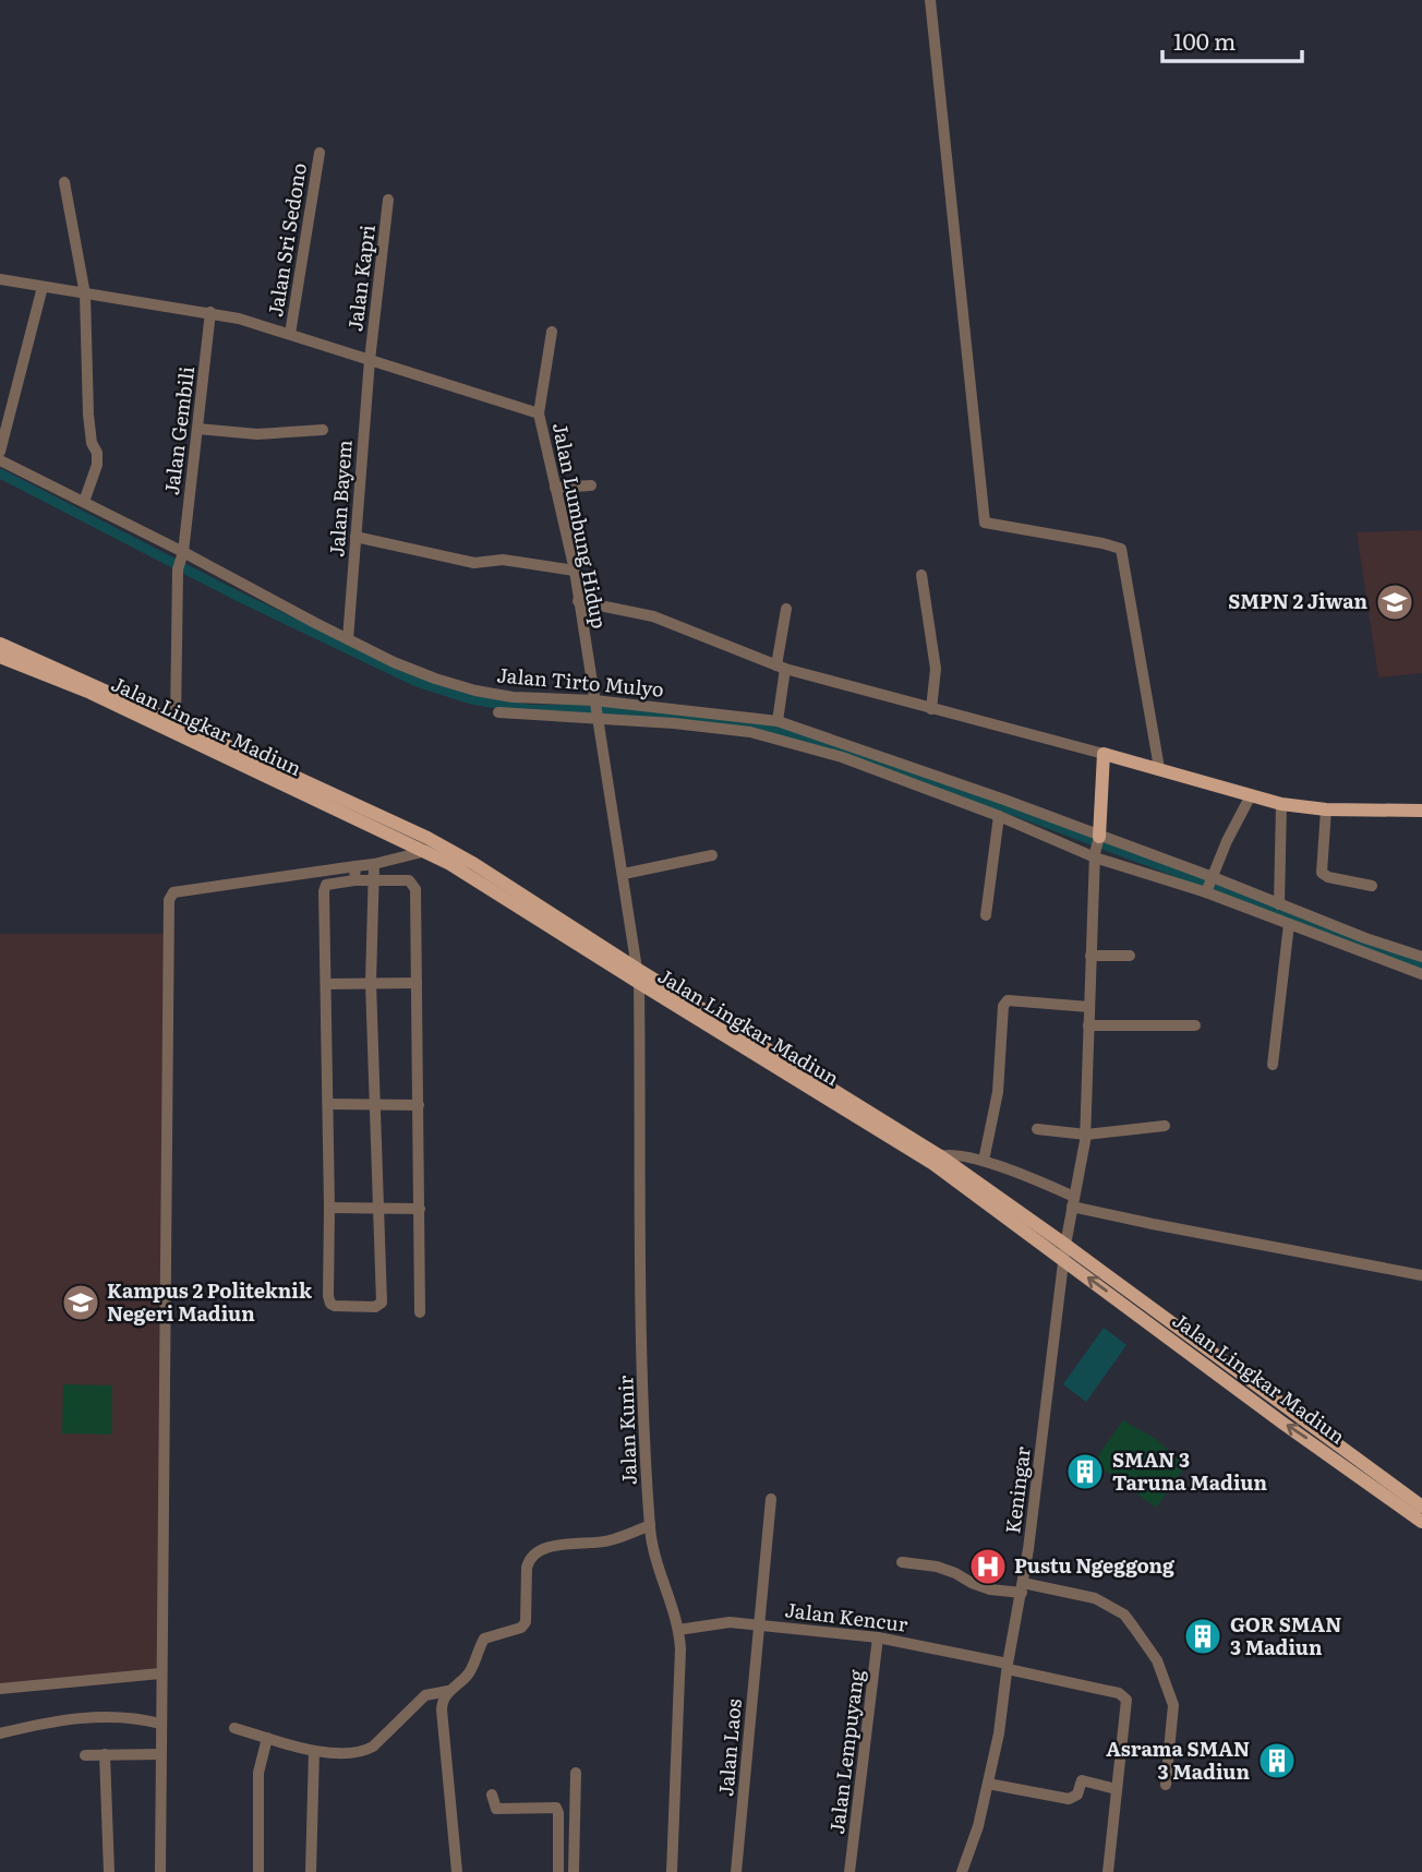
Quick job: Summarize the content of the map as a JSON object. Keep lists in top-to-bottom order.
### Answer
{
  "streets": {
    "main road": ["Jalan Lingkar Madiun"],
    "street": [
      "Jalan Sri Sedono",
      "Jalan Kapri",
      "Jalan Gembili",
      "Jalan Bayem",
      "Jalan Lumbung Hidup",
      "Jalan Tirto Mulyo",
      "Jalan Kunir",
      "Keningar",
      "Jalan Kencur",
      "Jalan Laos",
      "Jalan Lempuyang"
    ]
  },
  "crossings": [
    ["Jalan Sri Sedono", "Jalan Lumbung Hidup"],
    ["Jalan Kapri", "Jalan Bayem"],
    ["Jalan Kapri", "Jalan Lumbung Hidup"],
    ["Jalan Gembili", "Jalan Lumbung Hidup"],
    ["Jalan Gembili", "Jalan Tirto Mulyo"],
    ["Jalan Gembili", "Jalan Lingkar Madiun"],
    ["Jalan Bayem", "Jalan Lumbung Hidup"],
    ["Jalan Bayem", "Jalan Tirto Mulyo"],
    ["Jalan Lumbung Hidup", "Jalan Tirto Mulyo"],
    ["Jalan Lumbung Hidup", "Jalan Lingkar Madiun"],
    ["Jalan Lumbung Hidup", "Jalan Kunir"],
    ["Jalan Tirto Mulyo", "Keningar"],
    ["Jalan Lingkar Madiun", "Jalan Kunir"],
    ["Jalan Lingkar Madiun", "Keningar"],
    ["Jalan Kunir", "Jalan Kencur"],
    ["Keningar", "Jalan Kencur"],
    ["Jalan Kencur", "Jalan Laos"],
    ["Jalan Kencur", "Jalan Lempuyang"]
  ],
  "places": {
    "school or university": ["SMPN 2 Jiwan", "Kampus 2 Politeknik Negeri Madiun"],
    "building": ["SMAN 3 Taruna Madiun", "GOR SMAN 3 Madiun", "Asrama SMAN 3 Madiun"],
    "hospital": ["Pustu Ngeggong"]
  },
  "scale_bar": "100 m"
}
